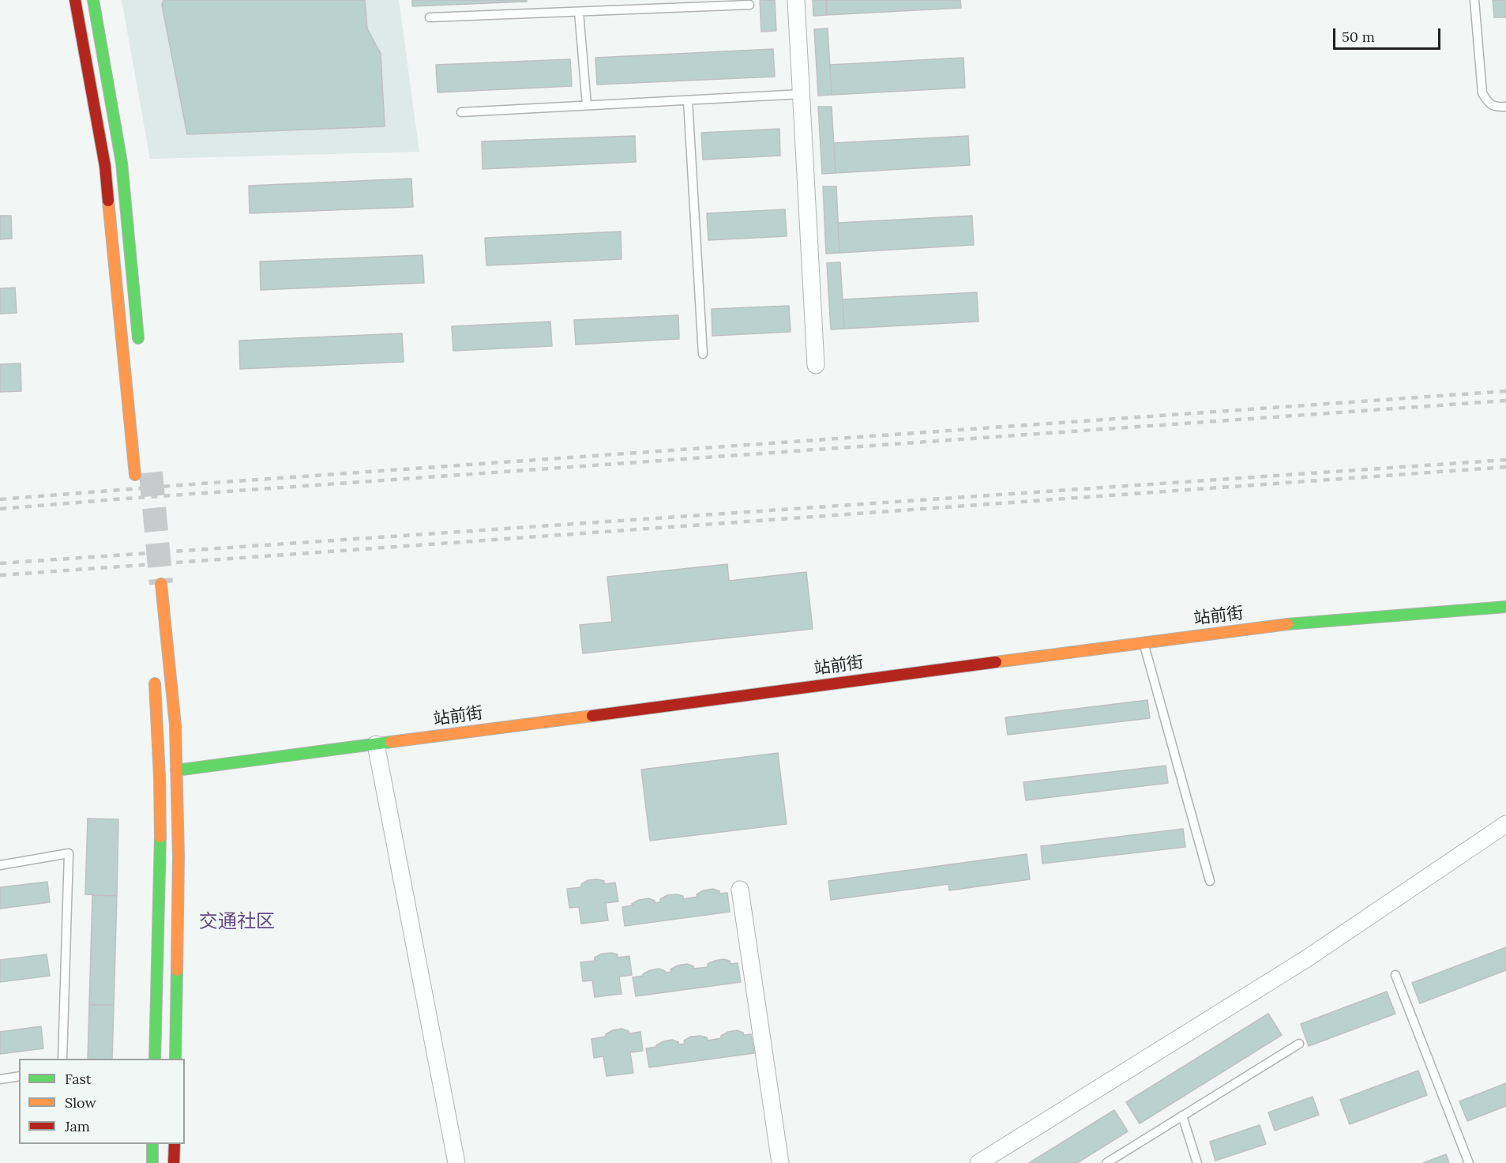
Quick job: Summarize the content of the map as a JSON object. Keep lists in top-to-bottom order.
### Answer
{
  "streets": {
    "main road": ["站前街"]
  },
  "districts": ["交通社区"],
  "legend": ["Fast", "Slow", "Jam"],
  "scale_bar": "50 m"
}
